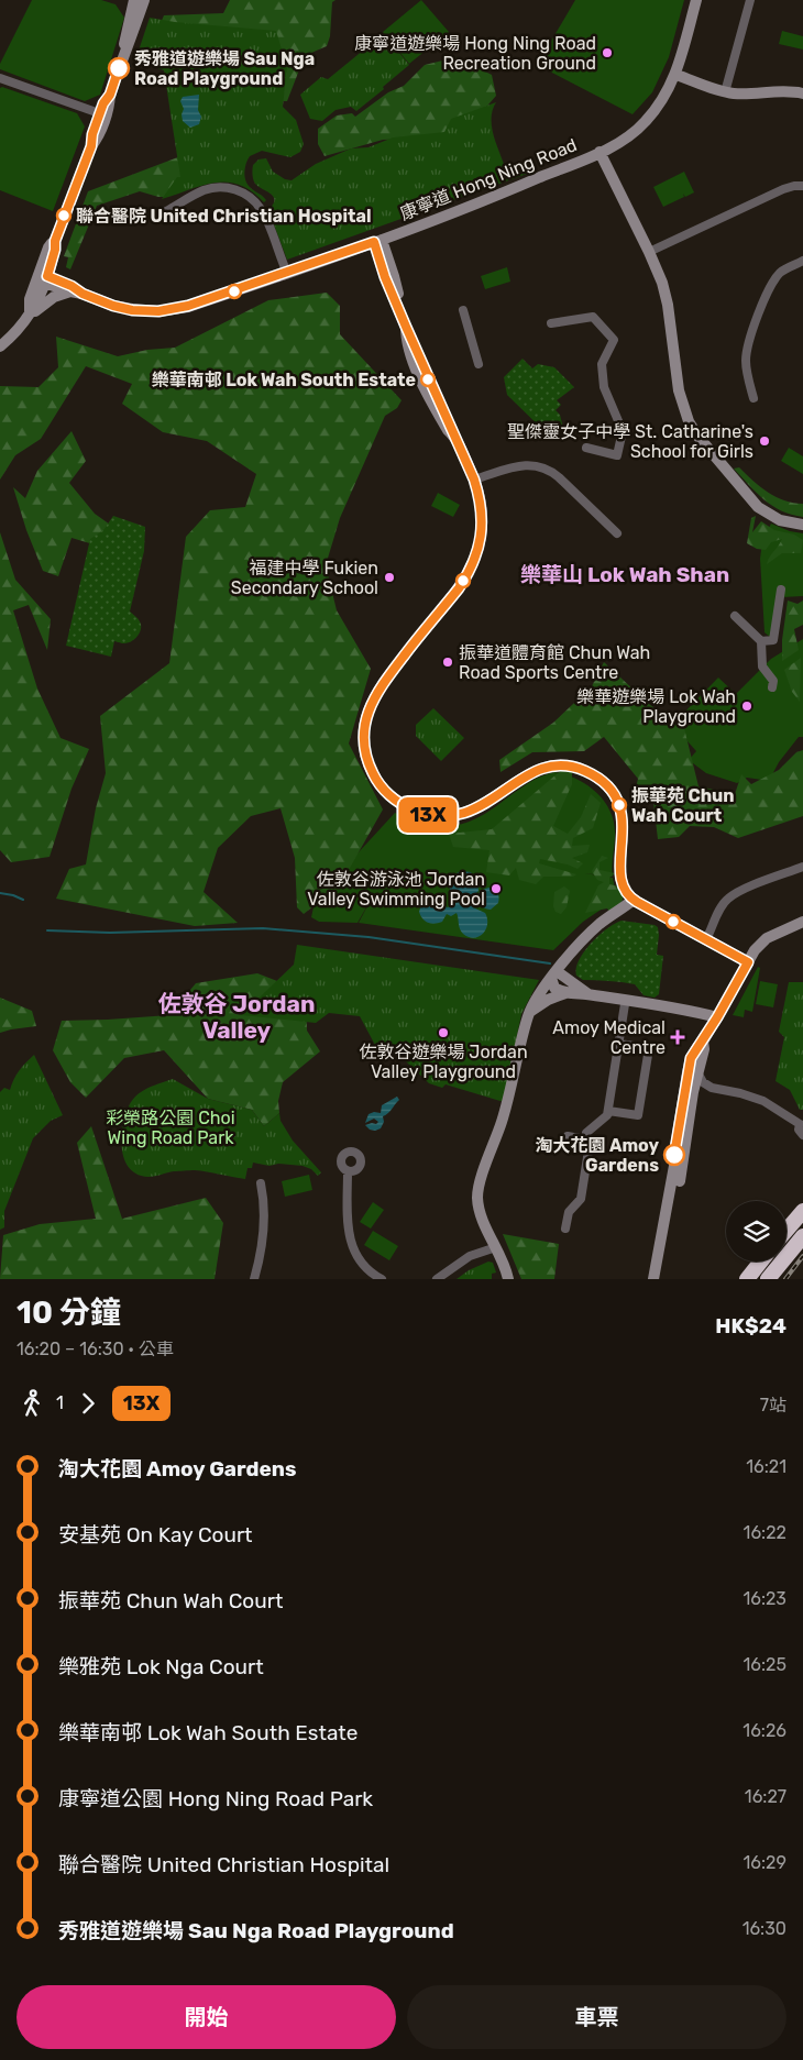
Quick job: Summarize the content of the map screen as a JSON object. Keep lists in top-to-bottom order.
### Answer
{
  "streets": {
    "main road": ["康寧道 Hong Ning Road"]
  },
  "districts": ["樂華山 Lok Wah Shan", "佐敦谷 Jordan Valley"],
  "parks": ["彩榮路公園 Choi Wing Road Park"],
  "places": {
    "other": [
      "康寧道遊樂場 Hong Ning Road Recreation Ground",
      "秀雅道遊樂場 Sau Nga Road Playground",
      "聯合醫院 United Christian Hospital",
      "樂華南邨 Lok Wah South Estate",
      "聖傑靈女子中學 St. Catharine's School for Girls",
      "福建中學 Fukien Secondary School",
      "振華道體育館 Chun Wah Road Sports Centre",
      "樂華遊樂場 Lok Wah Playground",
      "振華苑 Chun Wah Court",
      "佐敦谷游泳池 Jordan Valley Swimming Pool",
      "佐敦谷遊樂場 Jordan Valley Playground",
      "淘大花園 Amoy Gardens"
    ],
    "health": ["Amoy Medical Centre"]
  },
  "lines": ["bus line 13X"],
  "page": {
    "on_map": "13X",
    "heading": ["10 分鐘", "16:20 – 16:30 · 公車", "HK$24"],
    "legs": ["1", "13X", "7站"],
    "list": [
      {
        "name": "淘大花園 Amoy Gardens",
        "value": "16:21"
      },
      {
        "name": "安基苑 On Kay Court",
        "value": "16:22"
      },
      {
        "name": "振華苑 Chun Wah Court",
        "value": "16:23"
      },
      {
        "name": "樂雅苑 Lok Nga Court",
        "value": "16:25"
      },
      {
        "name": "樂華南邨 Lok Wah South Estate",
        "value": "16:26"
      },
      {
        "name": "康寧道公園 Hong Ning Road Park",
        "value": "16:27"
      },
      {
        "name": "聯合醫院 United Christian Hospital",
        "value": "16:29"
      },
      {
        "name": "秀雅道遊樂場 Sau Nga Road Playground",
        "value": "16:30"
      }
    ],
    "buttons": ["開始", "車票"]
  }
}
